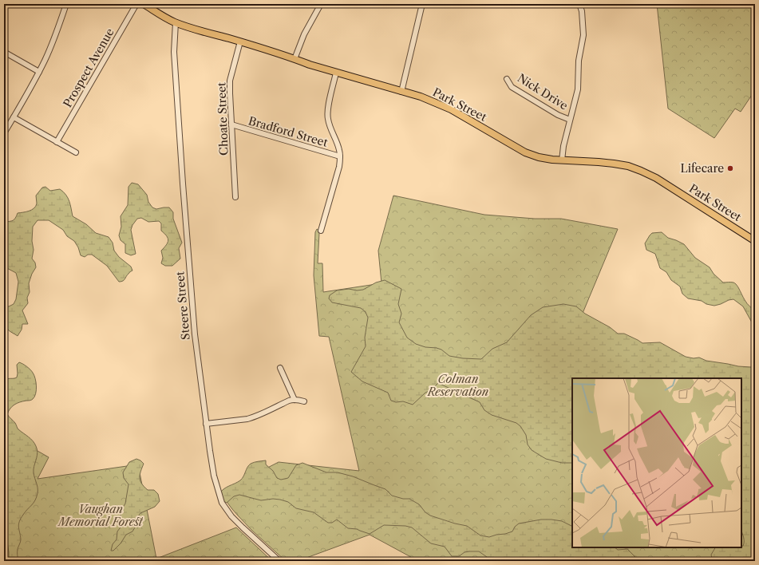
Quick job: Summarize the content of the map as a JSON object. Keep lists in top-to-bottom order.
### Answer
{
  "streets": {
    "main road": ["Park Street"],
    "street": [
      "Prospect Avenue",
      "Nick Drive",
      "Choate Street",
      "Bradford Street",
      "Steere Street"
    ]
  },
  "crossings": [
    ["Park Street", "Choate Street"],
    ["Park Street", "Steere Street"],
    ["Choate Street", "Bradford Street"]
  ],
  "parks": ["Colman Reservation", "Vaughan Memorial Forest"],
  "places": ["Lifecare"]
}
